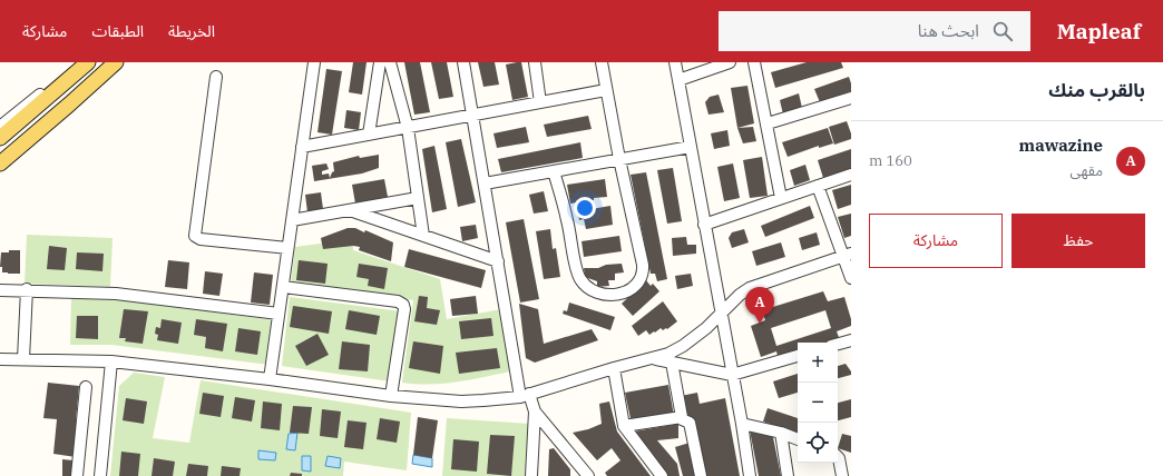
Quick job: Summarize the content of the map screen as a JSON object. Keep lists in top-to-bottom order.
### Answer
{
  "page": {
    "header": "Mapleaf",
    "search": "ابحث هنا",
    "nav": ["الخريطة", "الطبقات", "مشاركة"],
    "heading": "بالقرب منك",
    "list": [
      {
        "mark": "A",
        "name": "mawazine",
        "note": "مقهى",
        "value": "160 m"
      }
    ],
    "buttons": ["حفظ", "مشاركة"],
    "pins": "A",
    "map_buttons": ["+", "−"]
  }
}
